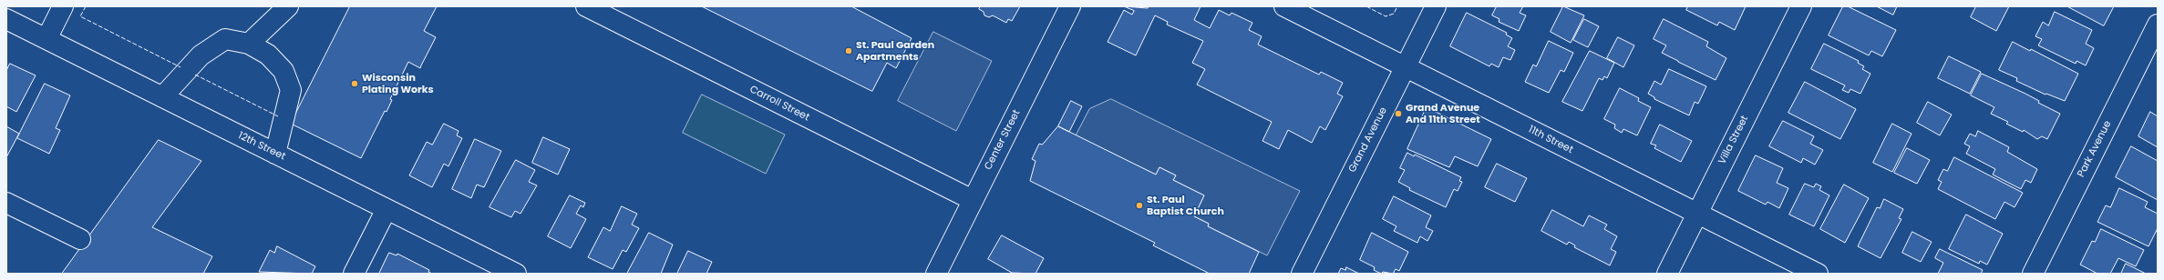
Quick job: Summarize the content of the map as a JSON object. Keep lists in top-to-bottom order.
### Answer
{
  "streets": {
    "street": [
      "Carroll Street",
      "Center Street",
      "Grand Avenue",
      "11th Street",
      "Villa Street",
      "12th Street",
      "Park Avenue"
    ]
  },
  "crossings": [
    ["Carroll Street", "Center Street"],
    ["Grand Avenue", "11th Street"],
    ["11th Street", "Villa Street"]
  ],
  "places": [
    "St. Paul Garden Apartments",
    "Wisconsin Plating Works",
    "Grand Avenue And 11th Street",
    "St. Paul Baptist Church"
  ]
}
